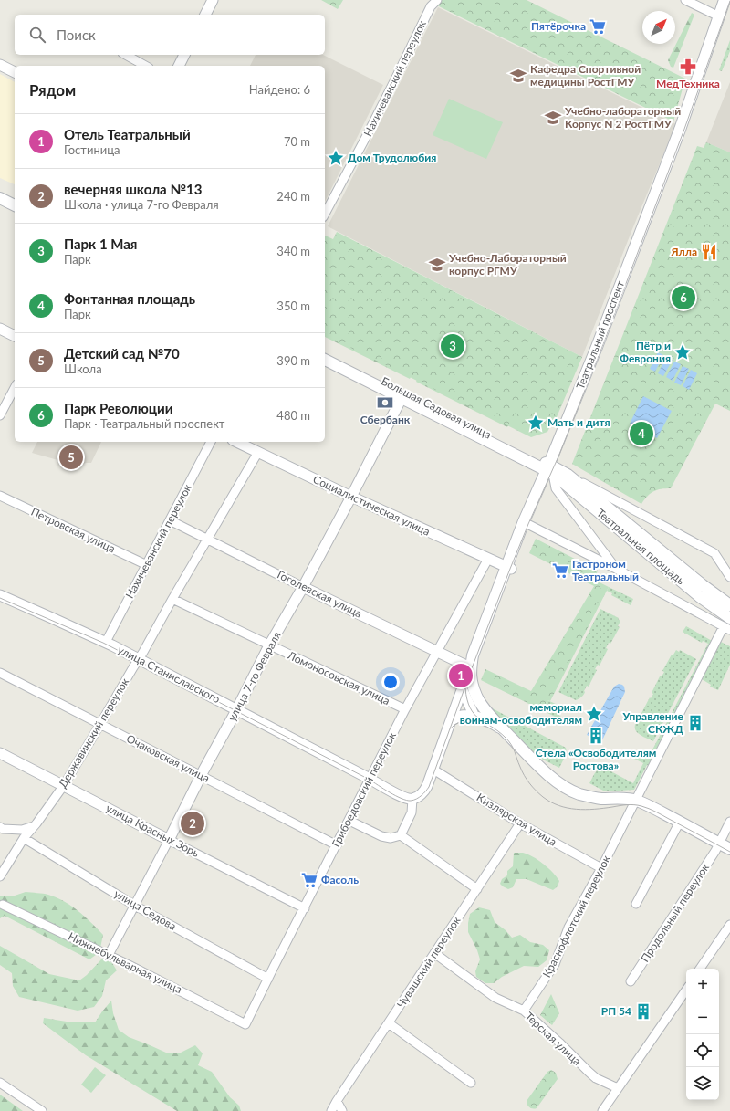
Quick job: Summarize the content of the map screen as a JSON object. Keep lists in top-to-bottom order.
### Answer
{
  "streets": {
    "main road": ["Театральный проспект", "Большая Садовая улица", "Театральная площадь"],
    "street": [
      "Нахичеванский переулок",
      "Социалистическая улица",
      "Петровская улица",
      "Гоголевская улица",
      "улица Станиславского",
      "улица 7-го Февраля",
      "Ломоносовская улица",
      "Державинский переулок",
      "Очаковская улица",
      "Грибоедовский переулок",
      "Кизлярская улица",
      "улица Красных Зорь",
      "улица Седова",
      "Продольный переулок",
      "Краснофлотский переулок",
      "Чувашский переулок",
      "Нижнебульварная улица",
      "Терская улица"
    ]
  },
  "crossings": [
    ["Нахичеванский переулок", "Петровская улица"],
    ["Нахичеванский переулок", "Гоголевская улица"],
    ["Нахичеванский переулок", "улица Станиславского"],
    ["Театральный проспект", "Большая Садовая улица"],
    ["Театральный проспект", "Социалистическая улица"],
    ["Театральный проспект", "Театральная площадь"],
    ["Театральный проспект", "Гоголевская улица"],
    ["Театральный проспект", "улица Станиславского"],
    ["Театральный проспект", "Кизлярская улица"],
    ["Большая Садовая улица", "Театральная площадь"],
    ["Большая Садовая улица", "улица 7-го Февраля"],
    ["Социалистическая улица", "улица 7-го Февраля"],
    ["Социалистическая улица", "Державинский переулок"],
    ["Социалистическая улица", "Грибоедовский переулок"],
    ["Театральная площадь", "Краснофлотский переулок"],
    ["Гоголевская улица", "улица 7-го Февраля"],
    ["Гоголевская улица", "Державинский переулок"],
    ["Гоголевская улица", "Грибоедовский переулок"],
    ["улица Станиславского", "улица 7-го Февраля"],
    ["улица Станиславского", "Державинский переулок"],
    ["улица Станиславского", "Грибоедовский переулок"],
    ["улица 7-го Февраля", "Ломоносовская улица"],
    ["улица 7-го Февраля", "Очаковская улица"],
    ["улица 7-го Февраля", "улица Красных Зорь"],
    ["улица 7-го Февраля", "улица Седова"],
    ["улица 7-го Февраля", "Нижнебульварная улица"],
    ["Ломоносовская улица", "Державинский переулок"],
    ["Ломоносовская улица", "Грибоедовский переулок"],
    ["Державинский переулок", "Очаковская улица"],
    ["Державинский переулок", "улица Красных Зорь"],
    ["Державинский переулок", "улица Седова"],
    ["Очаковская улица", "Грибоедовский переулок"],
    ["Грибоедовский переулок", "улица Красных Зорь"],
    ["Грибоедовский переулок", "улица Седова"],
    ["Грибоедовский переулок", "Нижнебульварная улица"],
    ["Кизлярская улица", "Краснофлотский переулок"],
    ["Кизлярская улица", "Чувашский переулок"],
    ["Краснофлотский переулок", "Терская улица"],
    ["Чувашский переулок", "Терская улица"]
  ],
  "places": {
    "supermarket": ["Пятёрочка", "Гастроном Театральный", "Фасоль"],
    "pharmacy": ["МедТехника"],
    "school or university": ["Кафедра Спортивной медицины РостГМУ", "Учебно-лабораторный Корпус N 2 РостГМУ", "Учебно-Лабораторный корпус РГМУ"],
    "place": [
      "Дом Трудолюбия",
      "Пётр и Феврония",
      "Мать и дитя",
      "мемориал воинам-освободителям"
    ],
    "restaurant": ["Ялла"],
    "bank": ["Сбербанк"],
    "building": ["Управление СКЖД", "Стела «Освободителям Ростова»", "РП 54"]
  },
  "north": "top right",
  "page": {
    "search": "Поиск",
    "heading": ["Рядом", "Найдено: 6"],
    "list": [
      {
        "mark": "1",
        "name": "Отель Театральный",
        "note": "Гостиница",
        "value": "70 m"
      },
      {
        "mark": "2",
        "name": "вечерняя школа №13",
        "note": "Школа · улица 7-го Февраля",
        "value": "240 m"
      },
      {
        "mark": "3",
        "name": "Парк 1 Мая",
        "note": "Парк",
        "value": "340 m"
      },
      {
        "mark": "4",
        "name": "Фонтанная площадь",
        "note": "Парк",
        "value": "350 m"
      },
      {
        "mark": "5",
        "name": "Детский сад №70",
        "note": "Школа",
        "value": "390 m"
      },
      {
        "mark": "6",
        "name": "Парк Революции",
        "note": "Парк · Театральный проспект",
        "value": "480 m"
      }
    ],
    "pins": [
      "6",
      "3",
      "4",
      "5",
      "1",
      "2"
    ],
    "map_buttons": ["+", "−"]
  }
}
